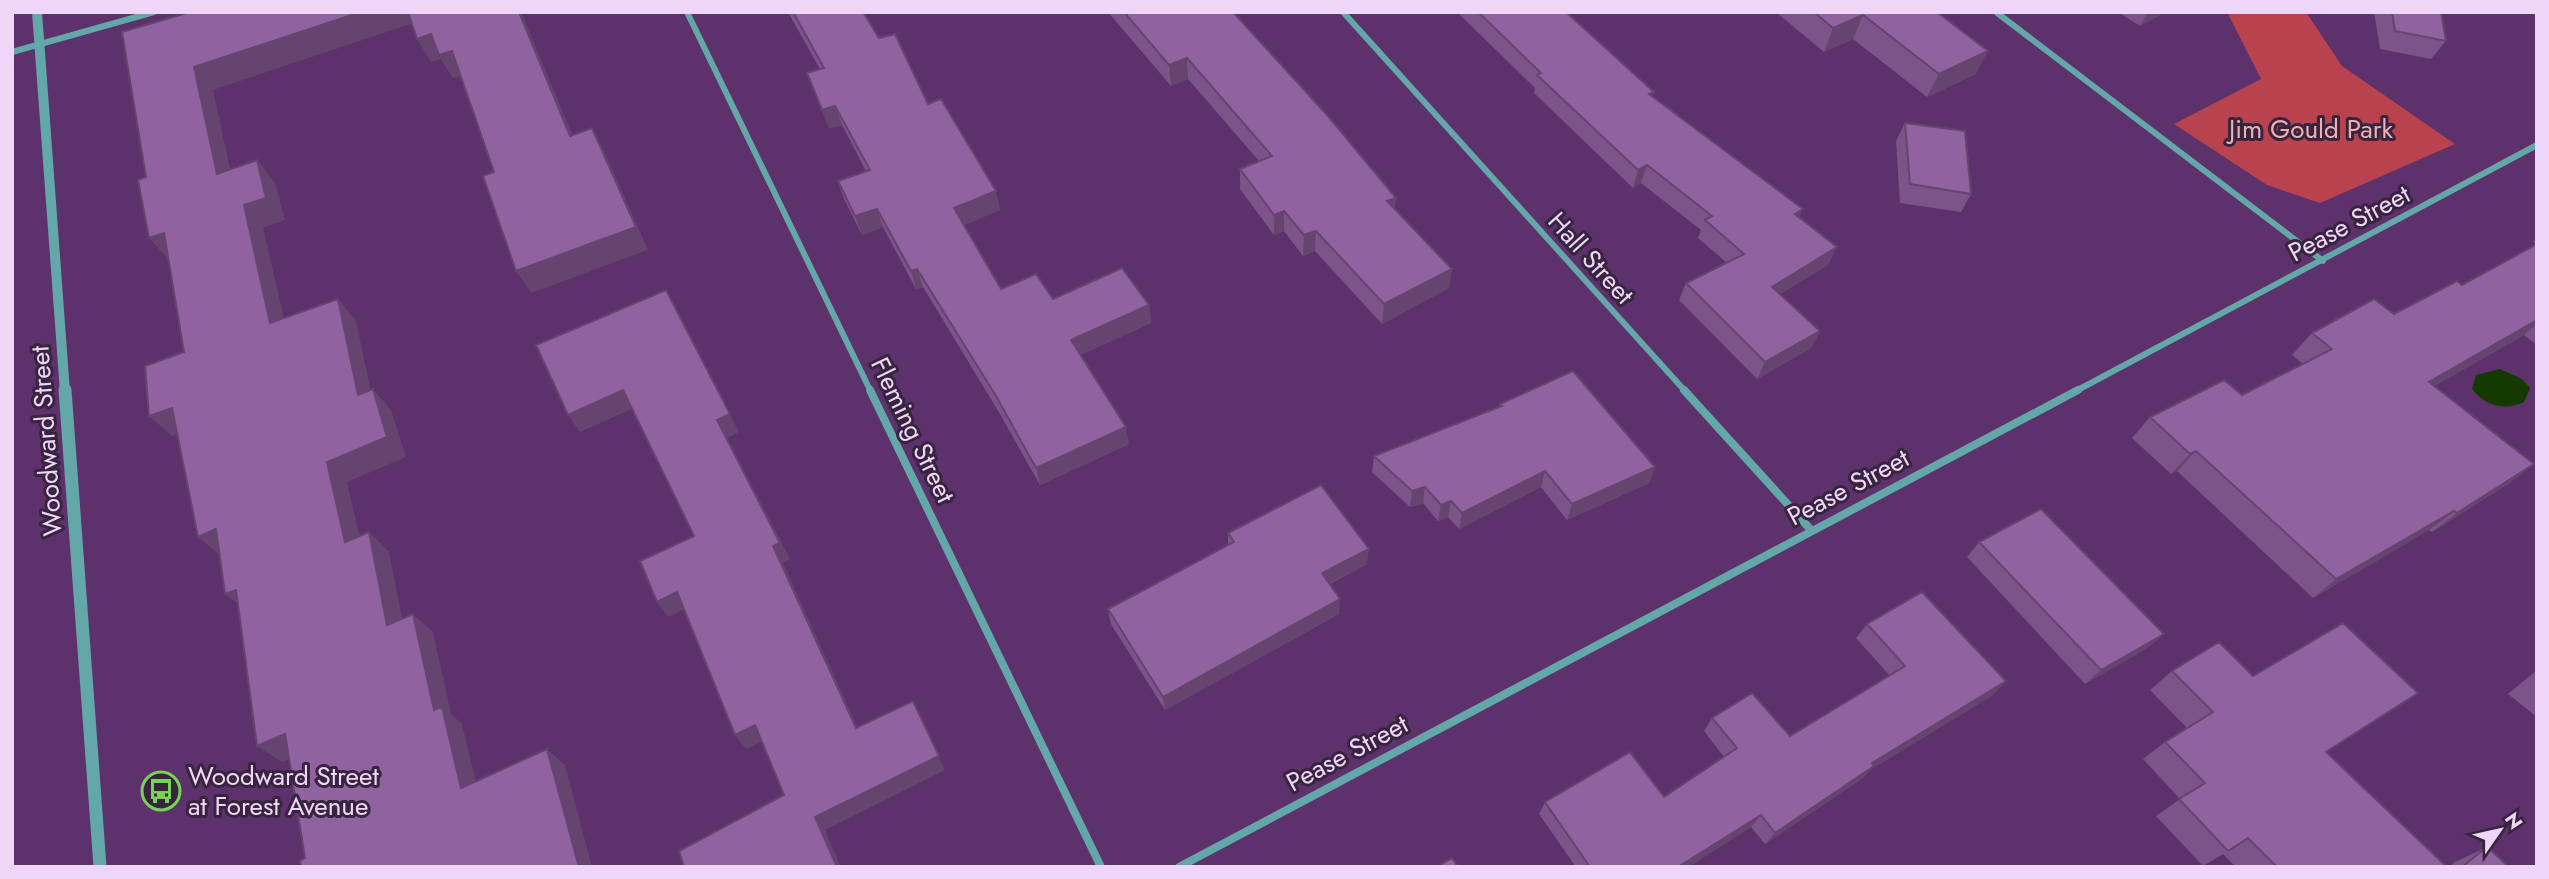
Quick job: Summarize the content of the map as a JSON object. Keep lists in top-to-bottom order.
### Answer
{
  "streets": {
    "street": [
      "Pease Street",
      "Hall Street",
      "Fleming Street",
      "Woodward Street"
    ]
  },
  "crossings": [
    ["Pease Street", "Hall Street"]
  ],
  "parks": ["Jim Gould Park"],
  "places": {
    "bus stop": ["Woodward Street at Forest Avenue"]
  },
  "north": "top right"
}
